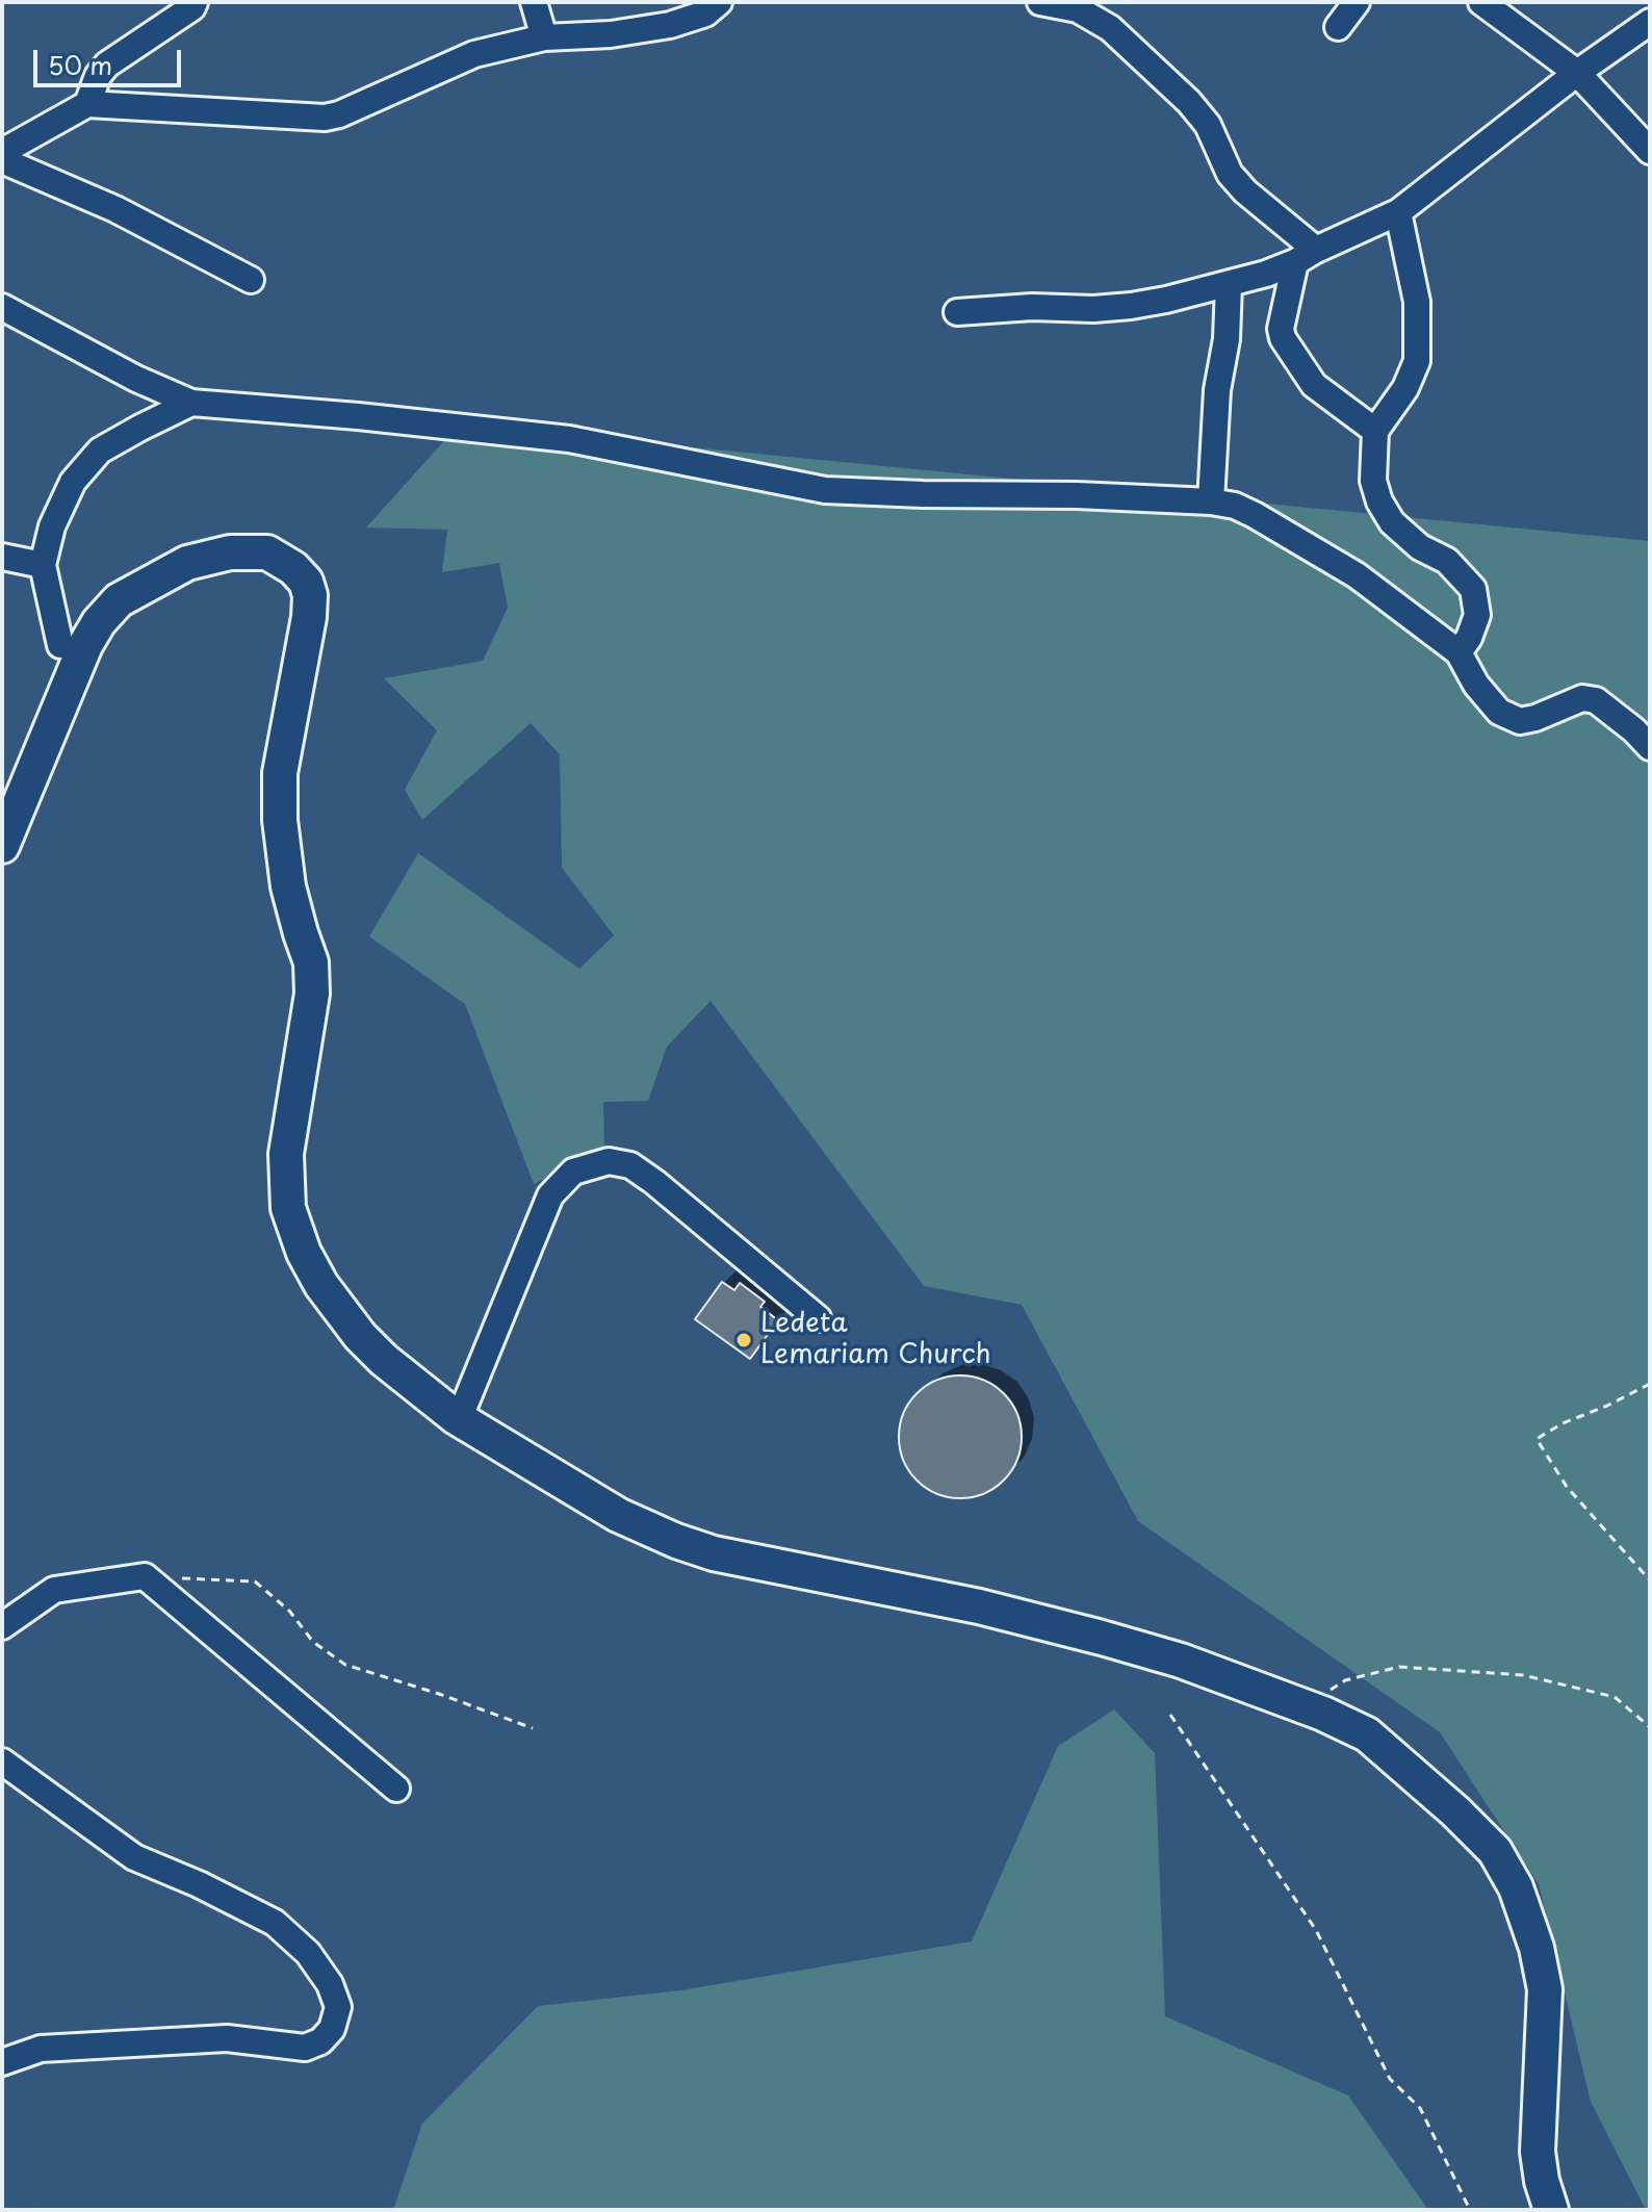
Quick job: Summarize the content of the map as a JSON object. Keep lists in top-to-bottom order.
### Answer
{
  "places": ["Ledeta Lemariam Church"],
  "scale_bar": "50 m"
}
